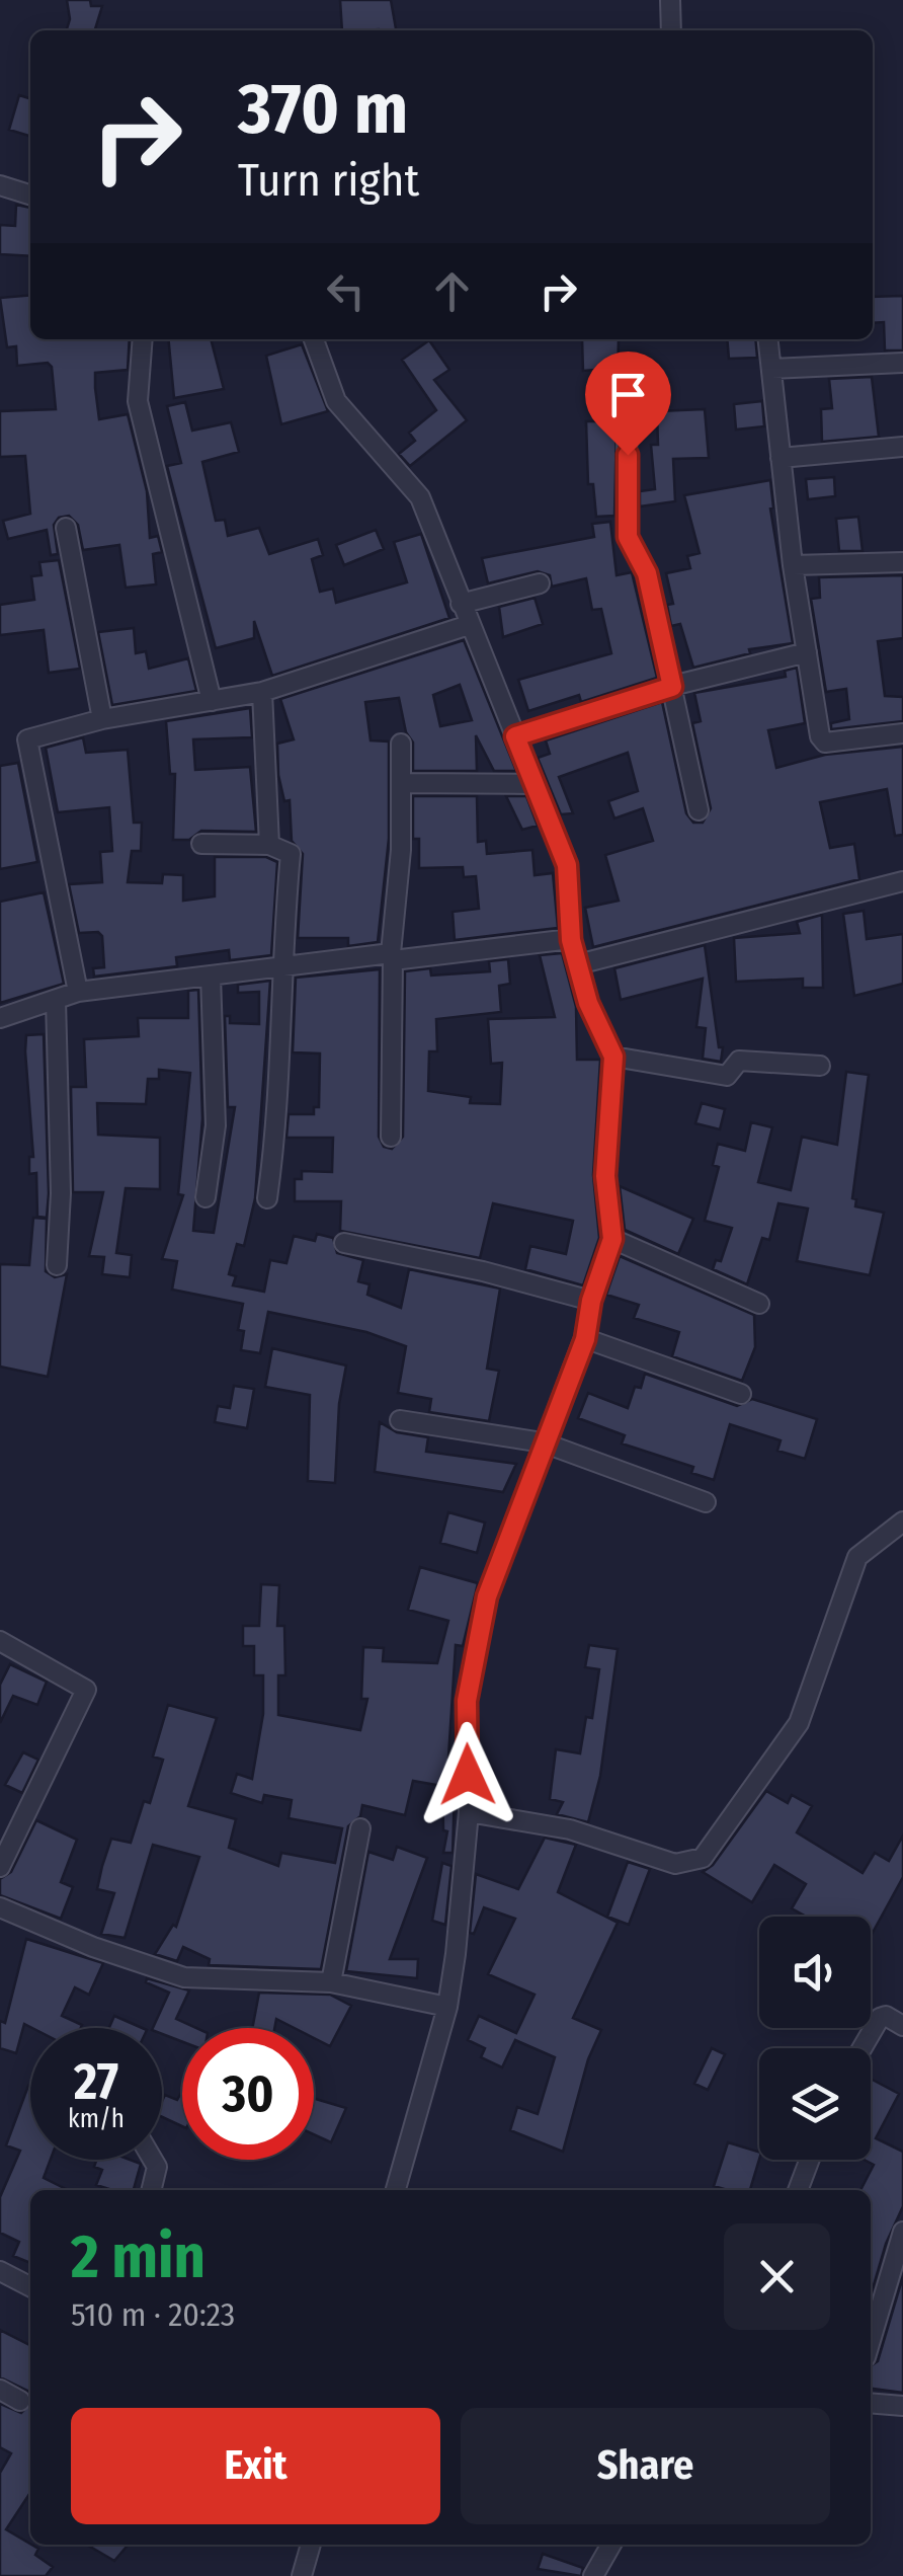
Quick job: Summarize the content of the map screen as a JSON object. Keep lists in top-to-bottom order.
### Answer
{
  "page": {
    "turn": ["370 m", "Turn right"],
    "speed": "27 km/h",
    "limit": "30",
    "heading": ["2 min", "510 m · 20:23"],
    "buttons": ["Exit", "Share"]
  }
}
